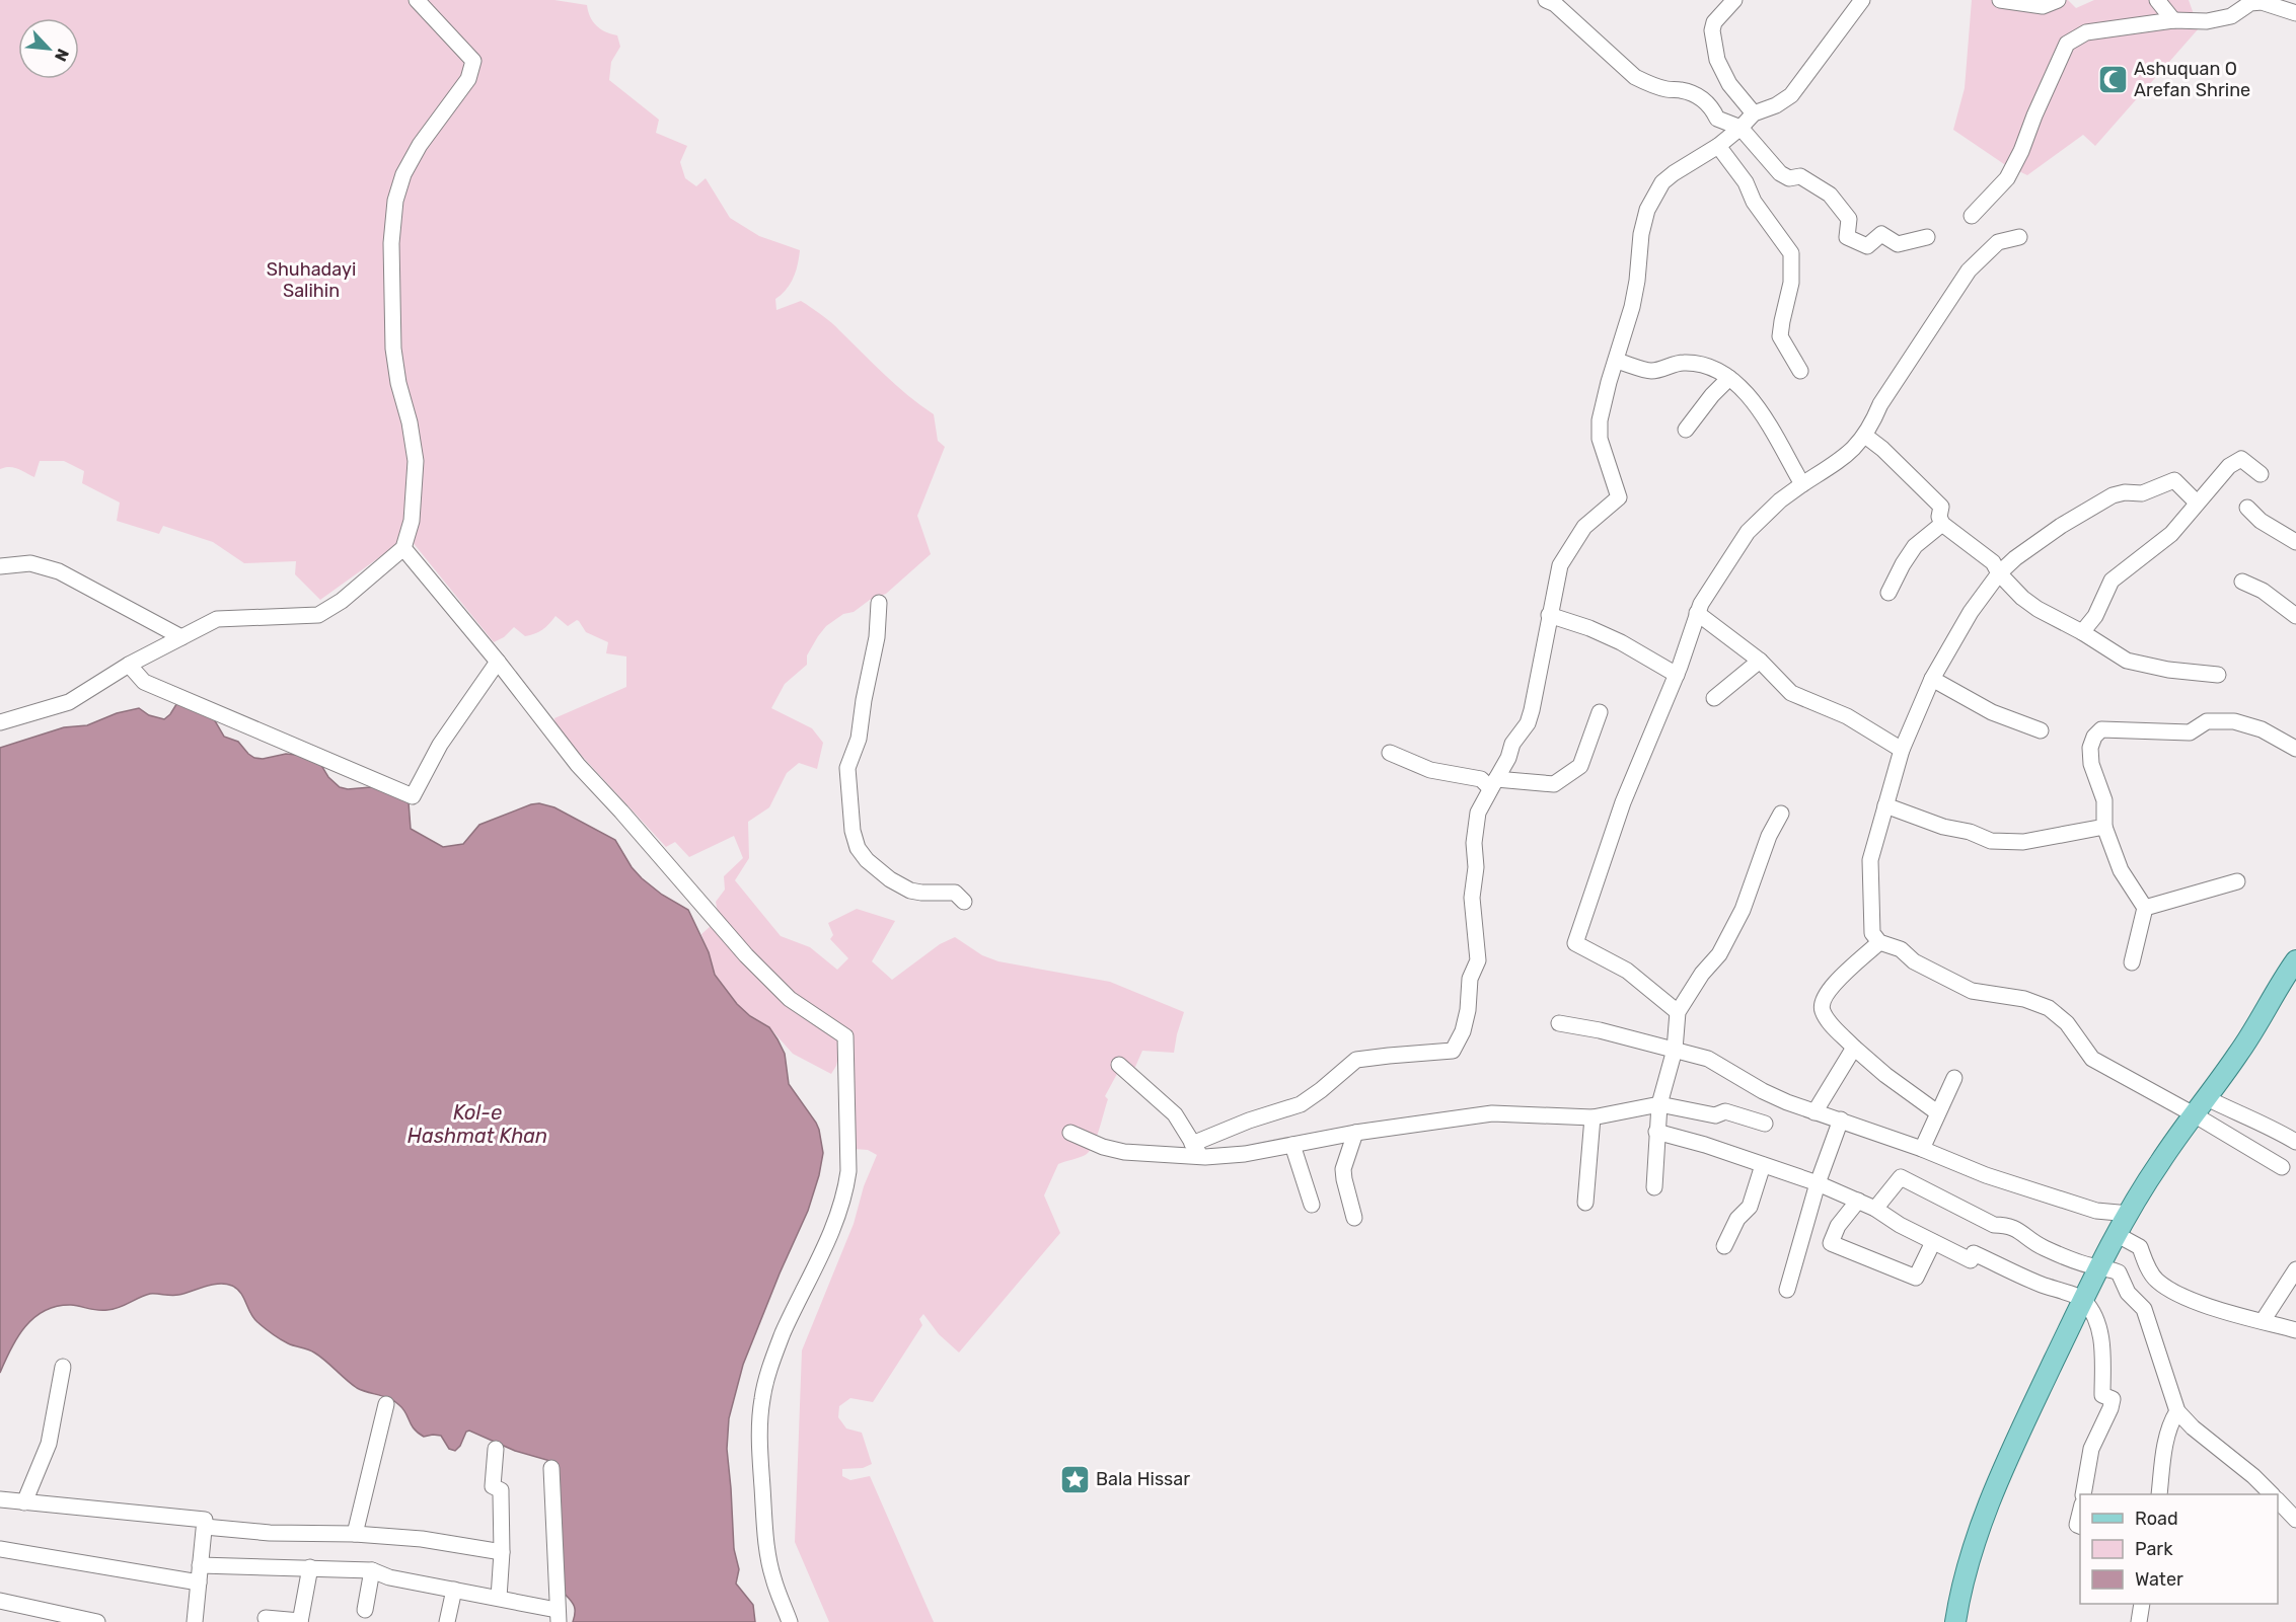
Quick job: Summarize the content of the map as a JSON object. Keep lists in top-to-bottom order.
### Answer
{
  "water": ["Kol-e Hashmat Khan"],
  "parks": ["Shuhadayi Salihin"],
  "places": {
    "mosque": ["Ashuquan O Arefan Shrine"],
    "place": ["Bala Hissar"]
  },
  "legend": ["Road", "Park", "Water"],
  "north": "bottom right"
}
